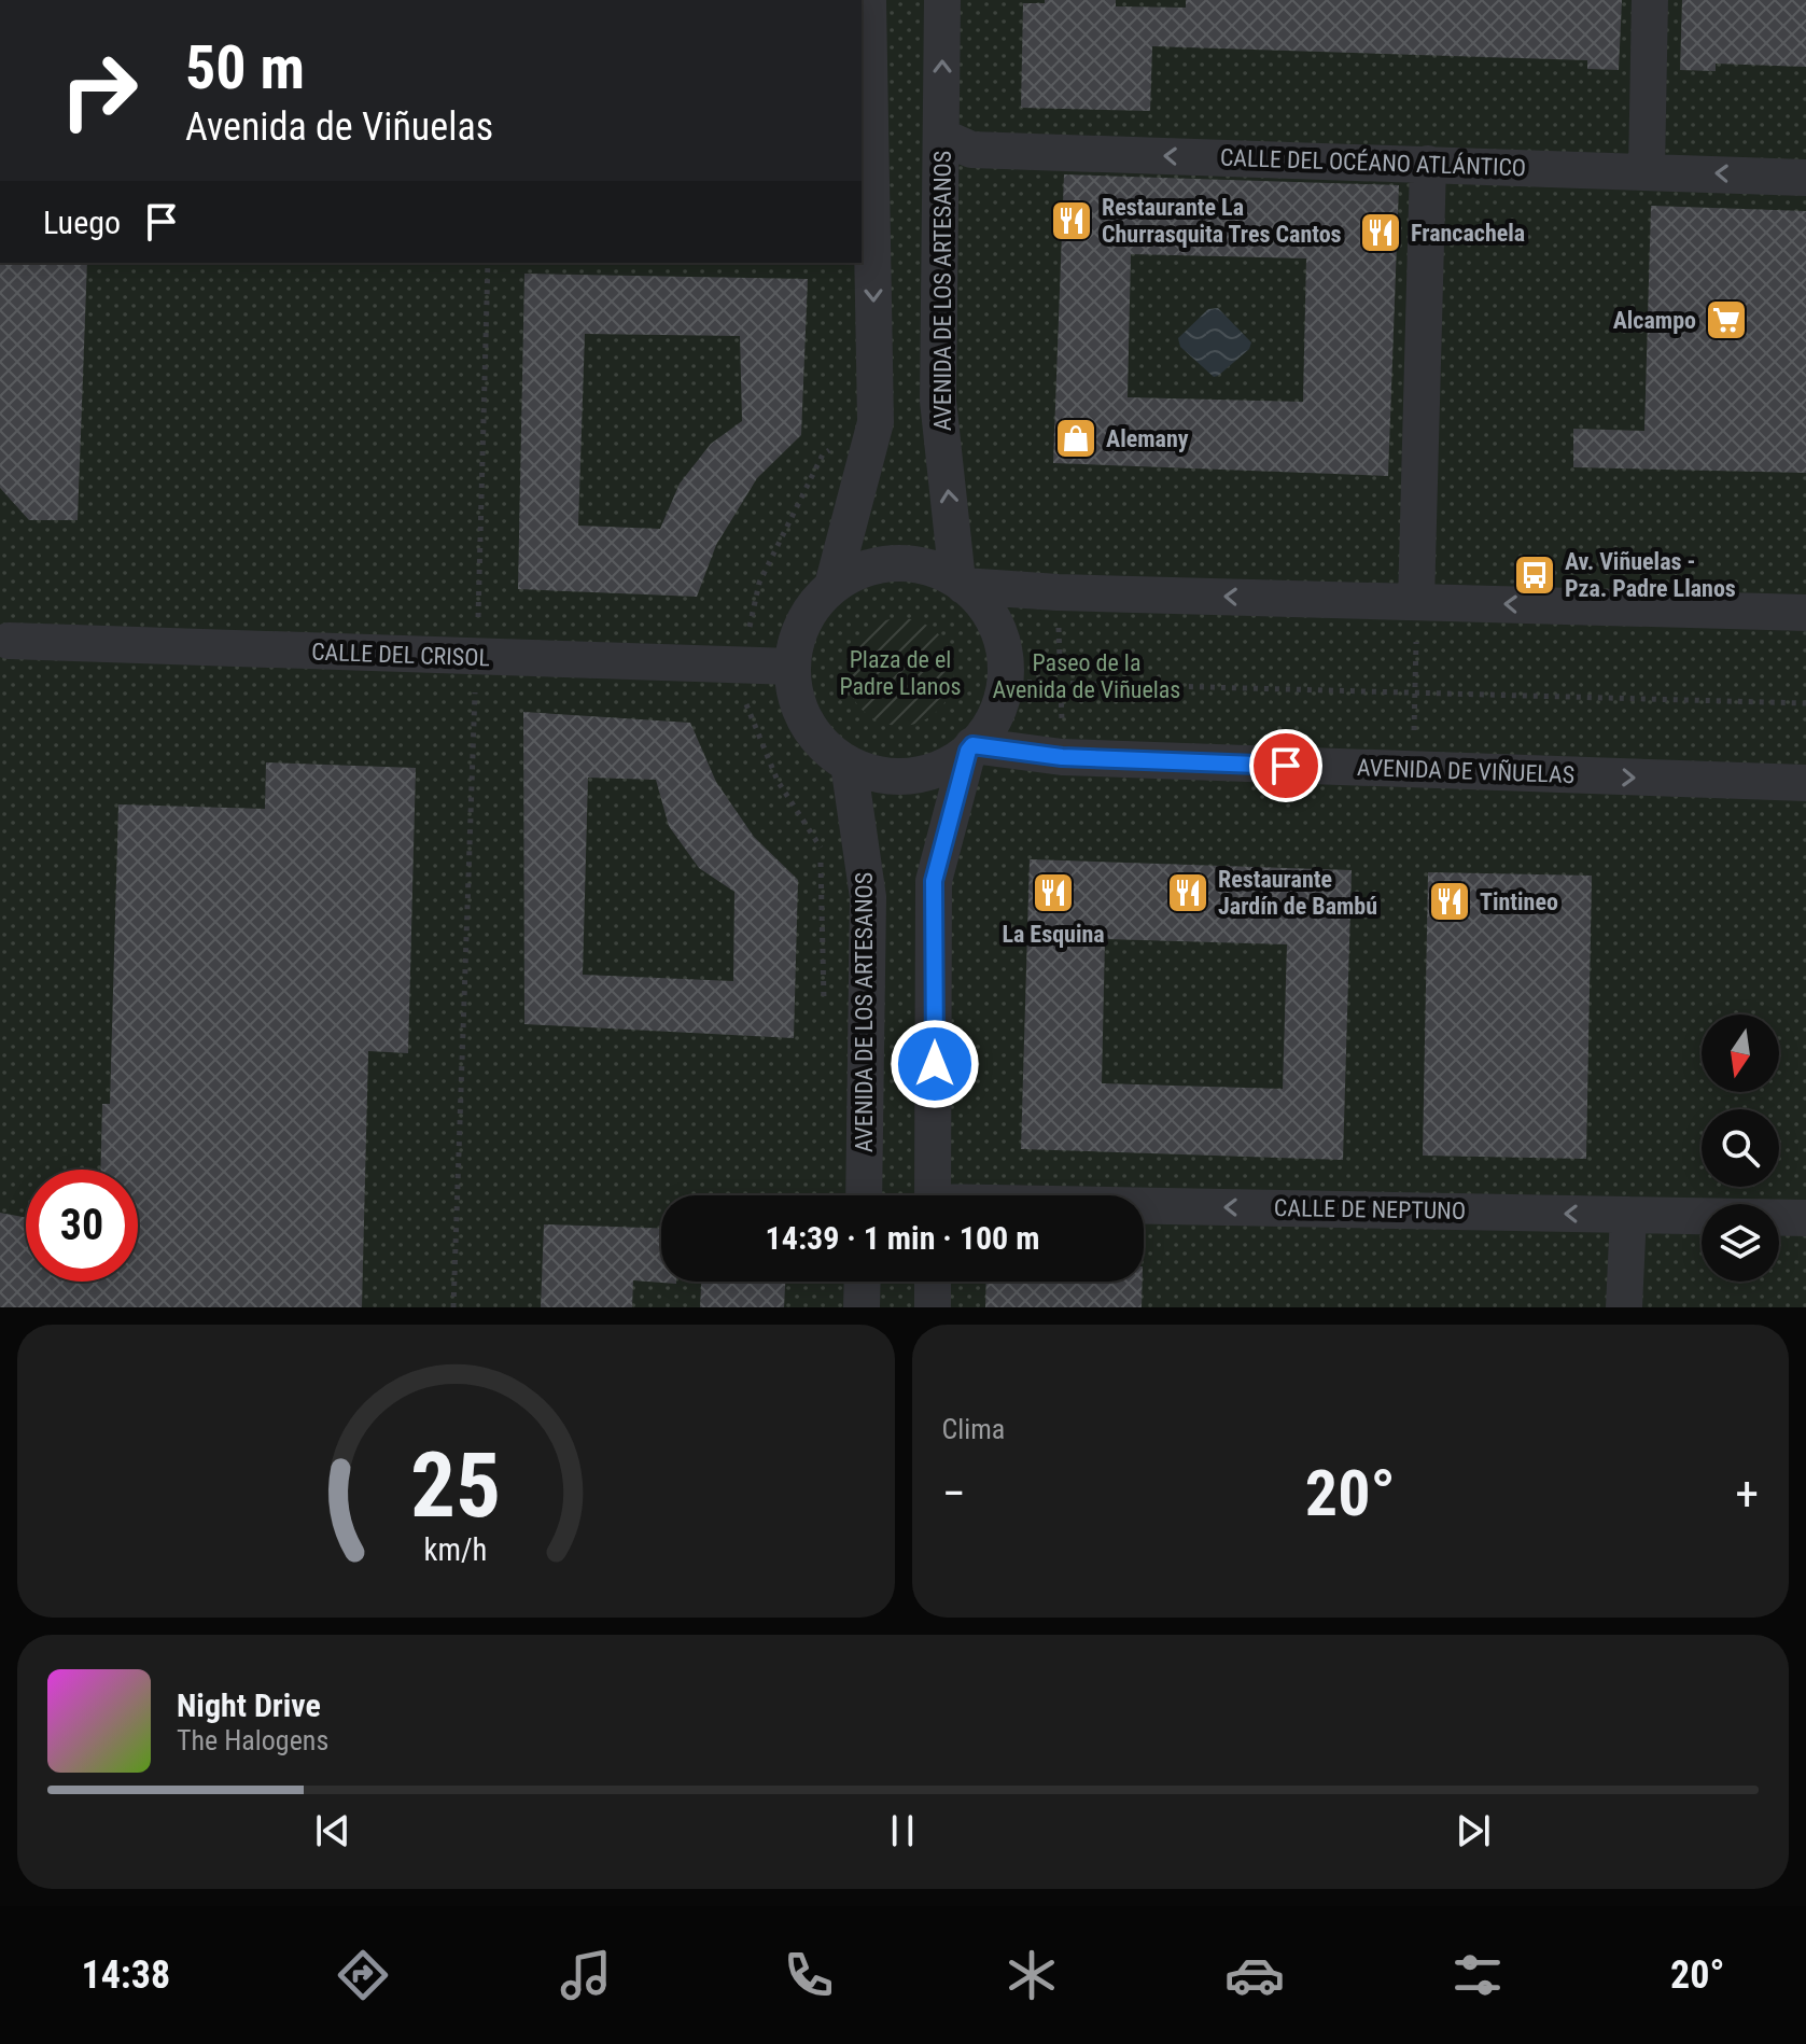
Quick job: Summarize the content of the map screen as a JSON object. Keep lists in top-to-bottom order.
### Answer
{
  "streets": {
    "street": [
      "CALLE DEL OCÉANO ATLÁNTICO",
      "AVENIDA DE LOS ARTESANOS",
      "CALLE DEL CRISOL",
      "AVENIDA DE VIÑUELAS",
      "CALLE DE NEPTUNO"
    ]
  },
  "crossings": [
    ["CALLE DEL OCÉANO ATLÁNTICO", "AVENIDA DE LOS ARTESANOS"],
    ["AVENIDA DE LOS ARTESANOS", "CALLE DEL CRISOL"],
    ["AVENIDA DE LOS ARTESANOS", "AVENIDA DE VIÑUELAS"],
    ["CALLE DEL CRISOL", "AVENIDA DE VIÑUELAS"]
  ],
  "one_way": ["CALLE DEL OCÉANO ATLÁNTICO", "CALLE DE NEPTUNO"],
  "parks": ["Plaza de el Padre Llanos", "Paseo de la Avenida de Viñuelas"],
  "places": {
    "restaurant": [
      "Restaurante La Churrasquita Tres Cantos",
      "Francachela",
      "La Esquina",
      "Restaurante Jardín de Bambú",
      "Tintineo"
    ],
    "supermarket": ["Alcampo"],
    "shop": ["Alemany"],
    "bus stop": ["Av. Viñuelas - Pza. Padre Llanos"]
  },
  "north": "bottom",
  "page": {
    "turn": ["50 m", "Avenida de Viñuelas"],
    "then": "Luego",
    "limit": "30",
    "trip": "14:39 · 1 min · 100 m",
    "tile": "Clima",
    "heat": ["−", "20°", "+"],
    "song": ["Night Drive", "The Halogens"],
    "tabs": ["14:38", "20°"],
    "gauge": ["25", "km/h"]
  }
}
